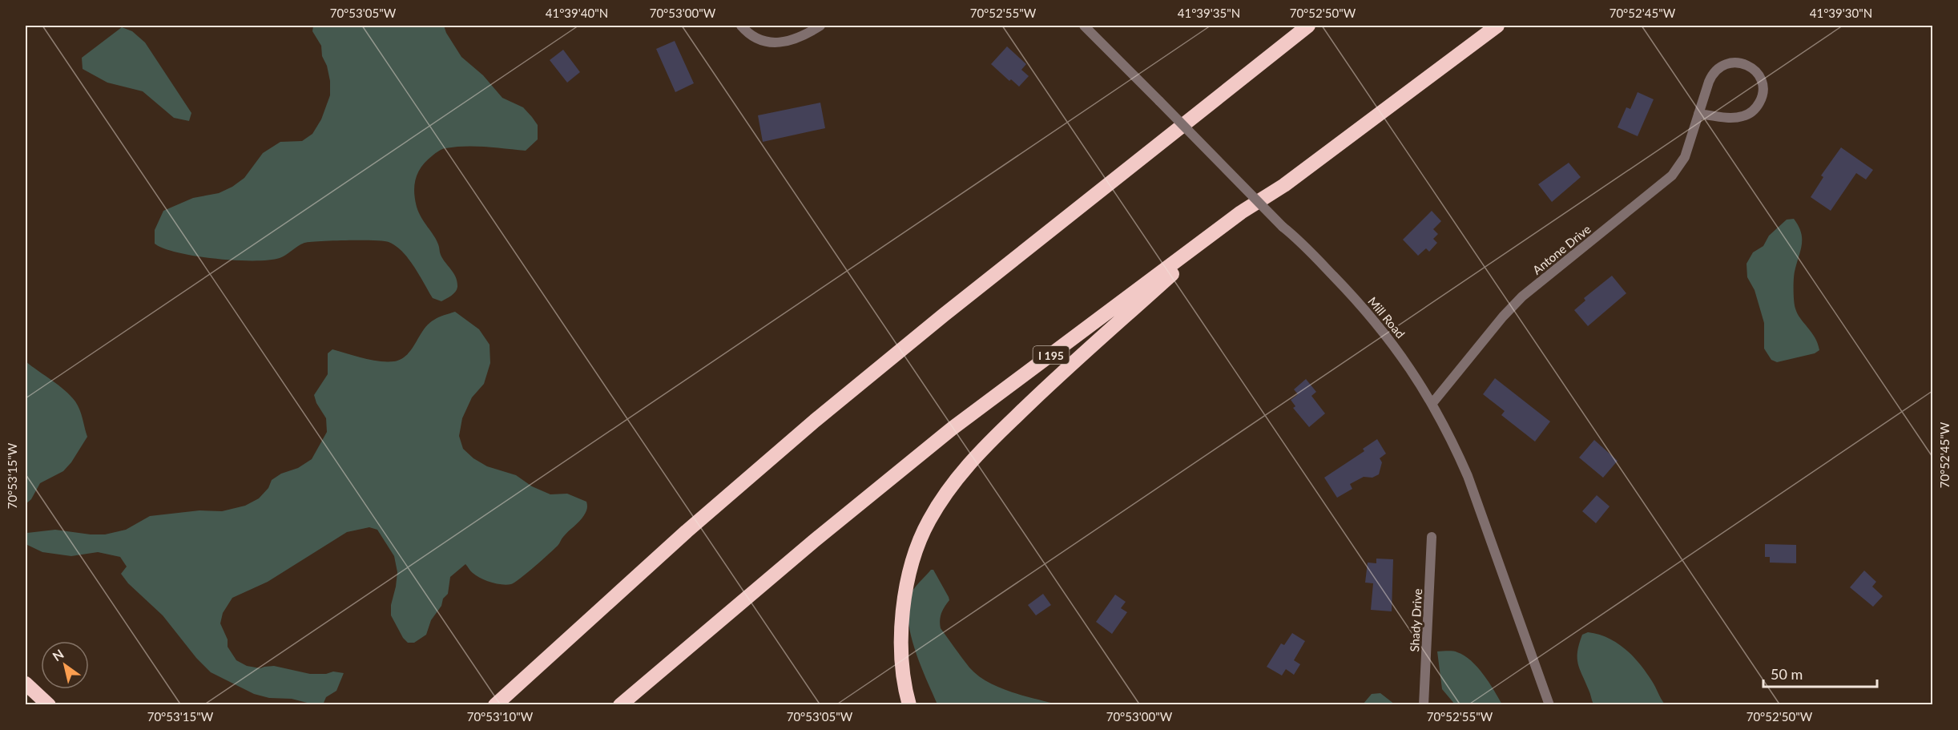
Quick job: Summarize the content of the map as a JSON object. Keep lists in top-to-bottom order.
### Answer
{
  "streets": {
    "highway": ["I 195"],
    "street": ["Antone Drive", "Mill Road", "Shady Drive"]
  },
  "crossings": [
    ["Antone Drive", "Mill Road"]
  ],
  "scale_bar": "50 m",
  "north": "top left",
  "coordinates": [
    "70°53'05\"W",
    "41°39'40\"N",
    "70°53'00\"W",
    "70°52'55\"W",
    "41°39'35\"N",
    "70°52'50\"W",
    "70°52'45\"W",
    "41°39'30\"N",
    "70°53'15\"W",
    "70°53'10\"W"
  ]
}
